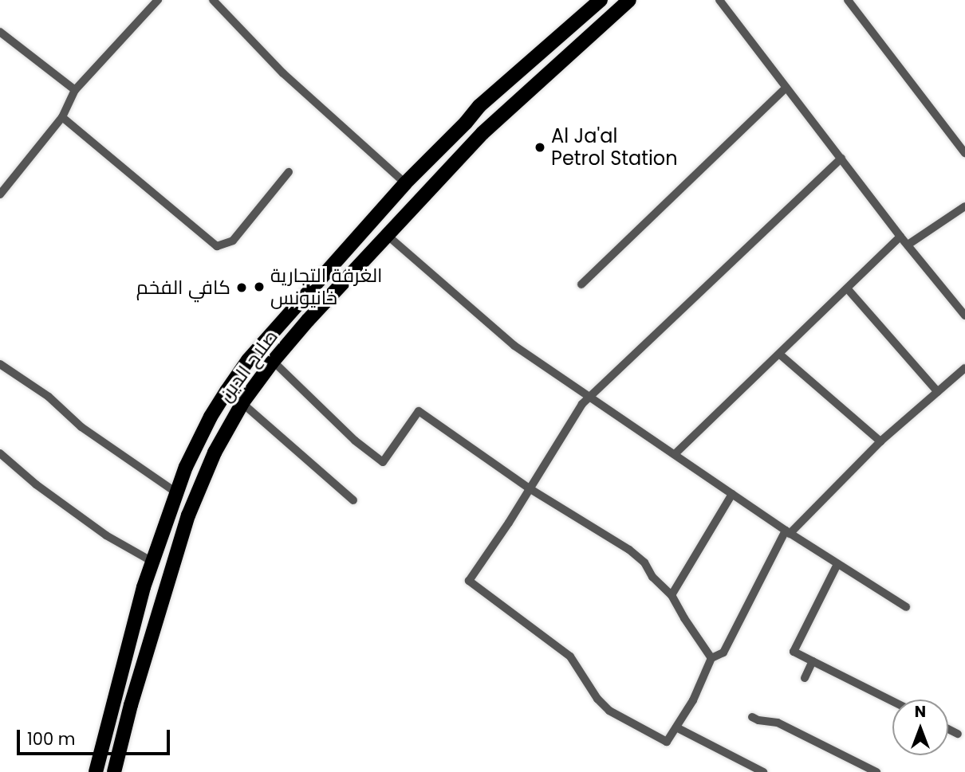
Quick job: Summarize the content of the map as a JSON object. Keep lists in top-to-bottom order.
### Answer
{
  "streets": {
    "highway": ["صلاح الدين"]
  },
  "places": ["Al Ja'al Petrol Station", "الغرفة التجارية خانيونس", "كافي الفخم"],
  "scale_bar": "100 m",
  "north": "top"
}
